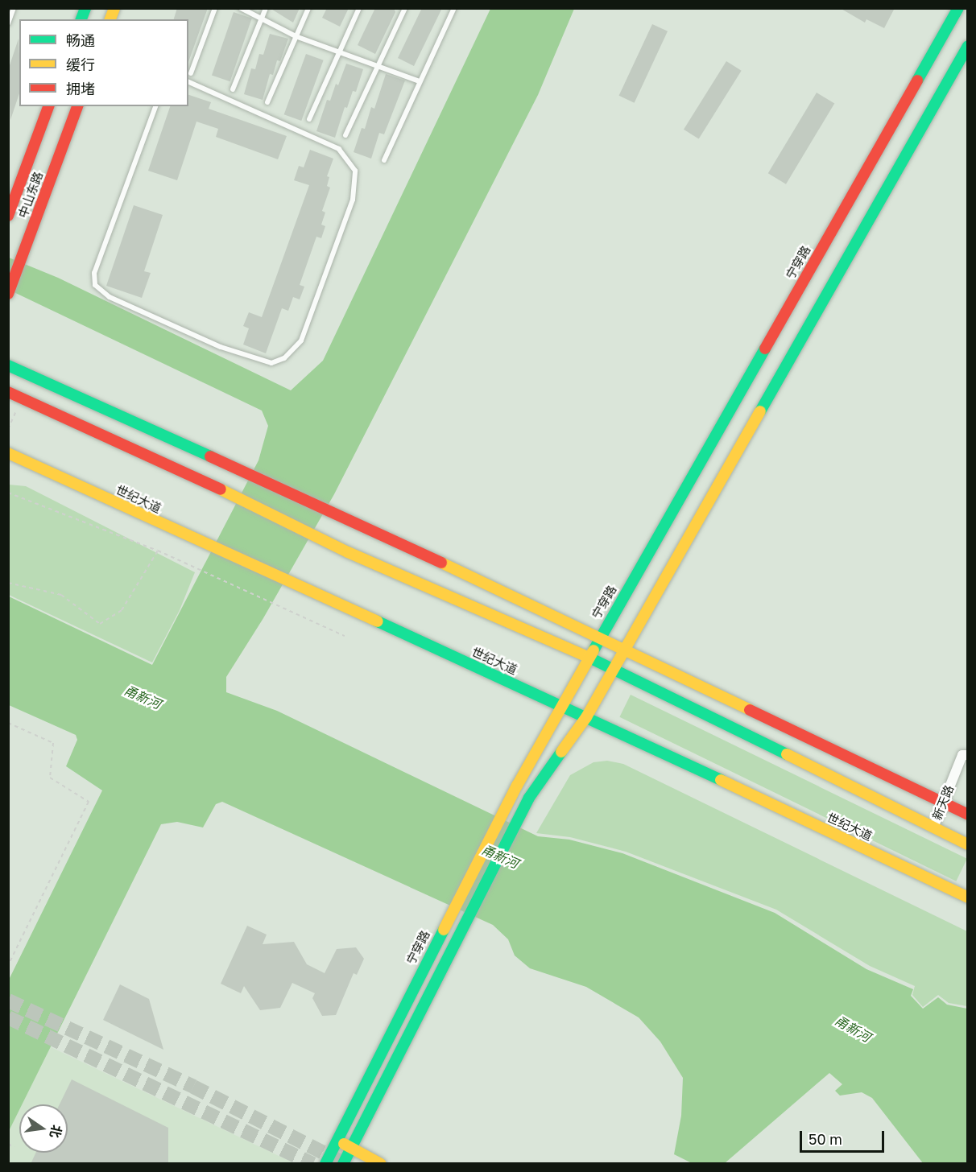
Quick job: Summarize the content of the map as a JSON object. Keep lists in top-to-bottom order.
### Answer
{
  "streets": {
    "main road": ["中山东路", "宁穿路", "世纪大道"],
    "street": ["新天路"]
  },
  "crossings": [
    ["宁穿路", "世纪大道"]
  ],
  "water": ["甬新河"],
  "legend": ["畅通", "缓行", "拥堵"],
  "scale_bar": "50 m",
  "north": "right"
}
